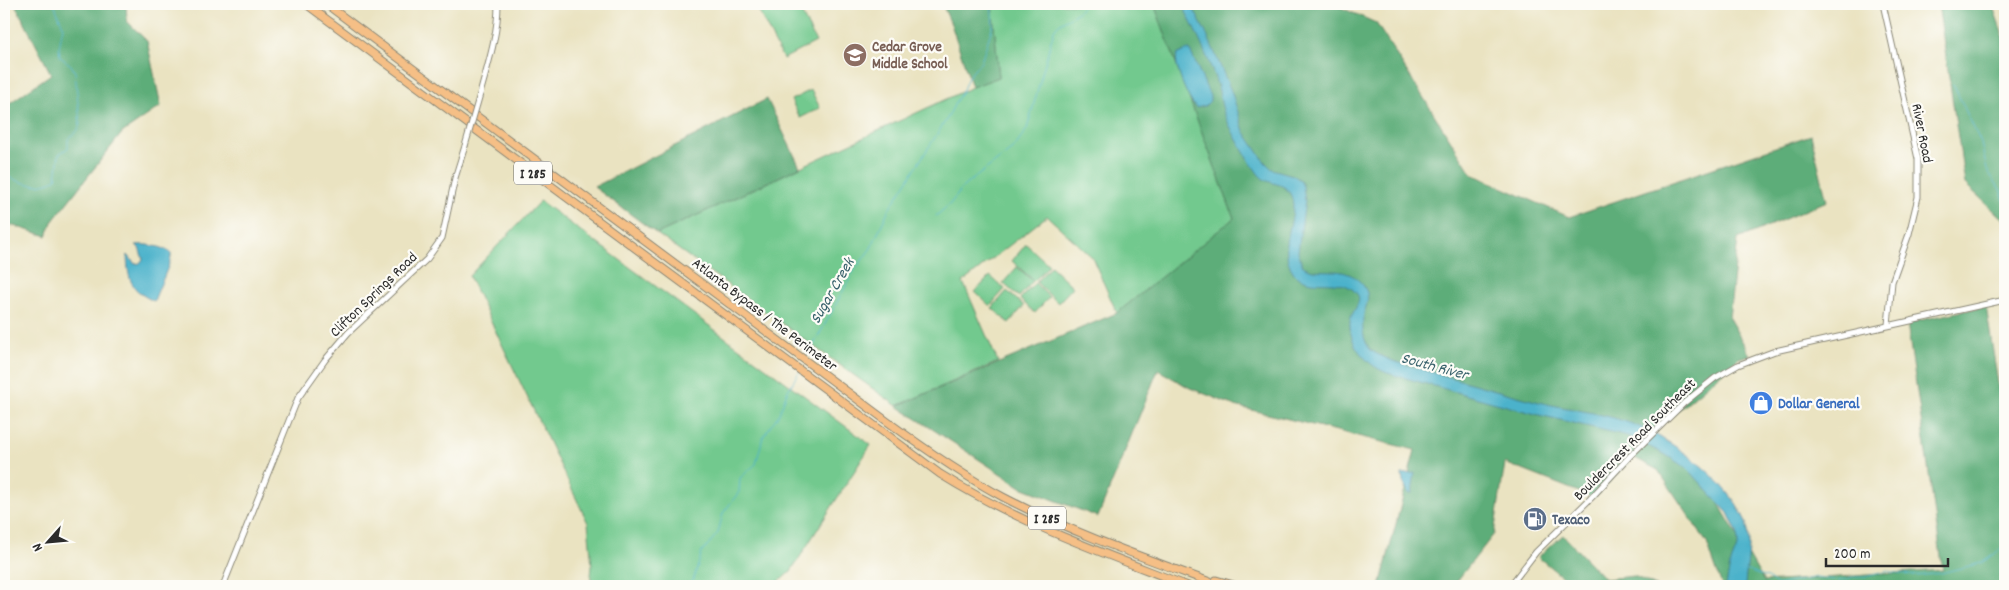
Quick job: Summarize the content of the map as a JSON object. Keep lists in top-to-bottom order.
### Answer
{
  "streets": {
    "highway": ["I 285", "Atlanta Bypass / The Perimeter"],
    "street": ["River Road", "Clifton Springs Road", "Bouldercrest Road Southeast"]
  },
  "crossings": [
    ["River Road", "Bouldercrest Road Southeast"]
  ],
  "water": ["Sugar Creek", "South River"],
  "places": {
    "school or university": ["Cedar Grove Middle School"],
    "shop": ["Dollar General"],
    "fuel station": ["Texaco"]
  },
  "scale_bar": "200 m",
  "north": "bottom left"
}
